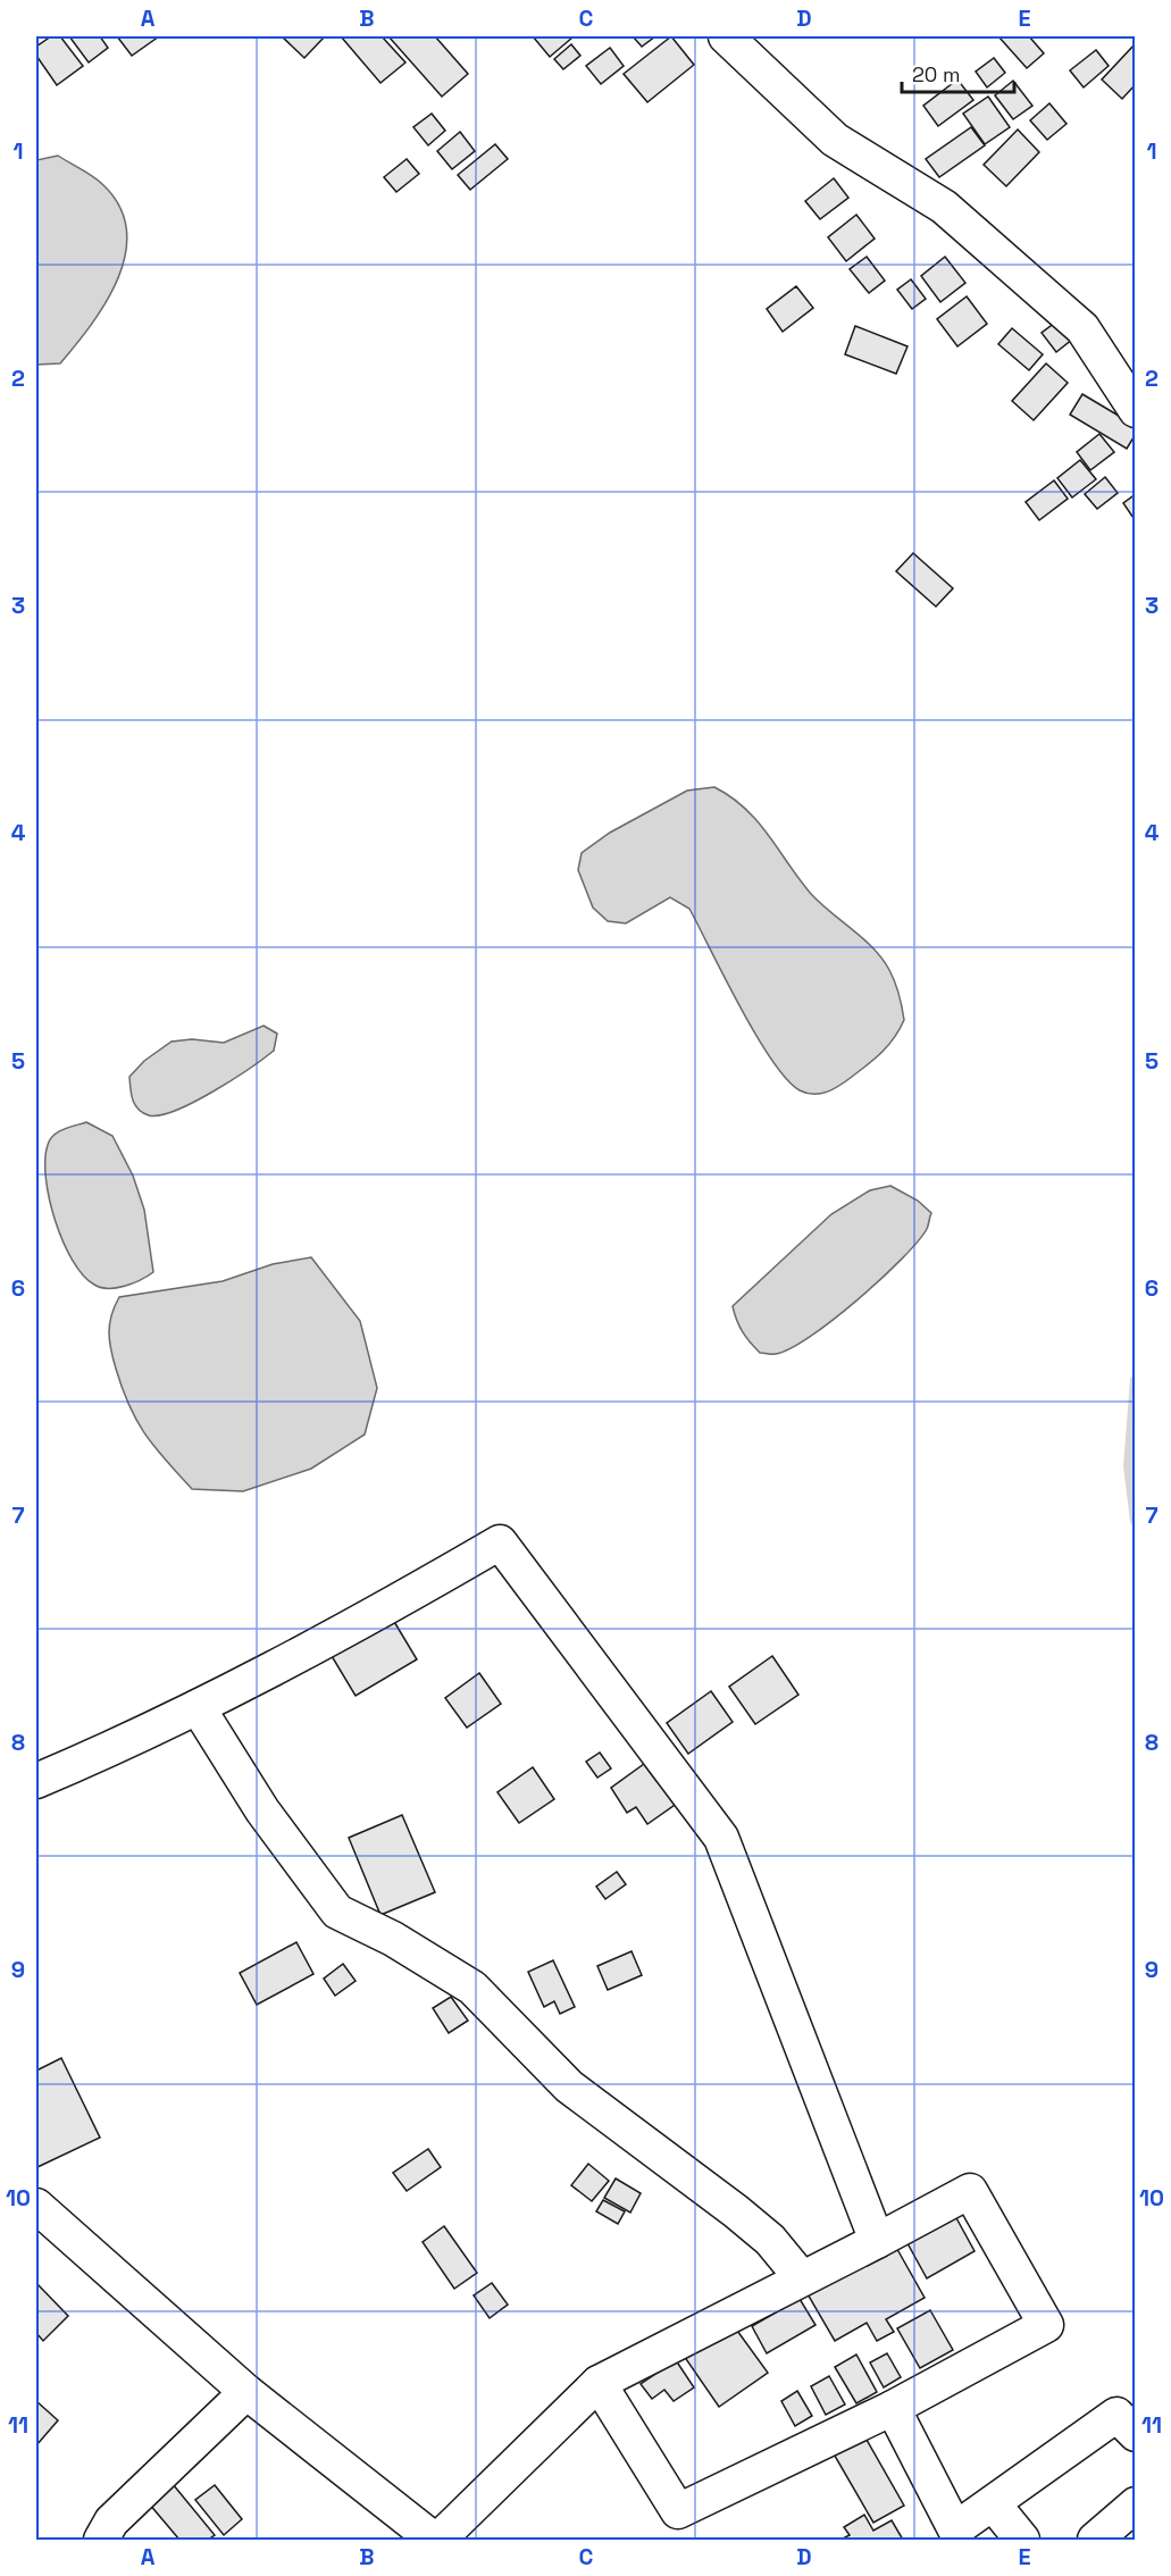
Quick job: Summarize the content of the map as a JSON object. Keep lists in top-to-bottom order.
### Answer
{
  "scale_bar": "20 m",
  "grid": {
    "columns": [
      "A",
      "B",
      "C",
      "D",
      "E"
    ],
    "rows": [
      "1",
      "2",
      "3",
      "4",
      "5",
      "6",
      "7",
      "8",
      "9",
      "10",
      "11"
    ]
  }
}
